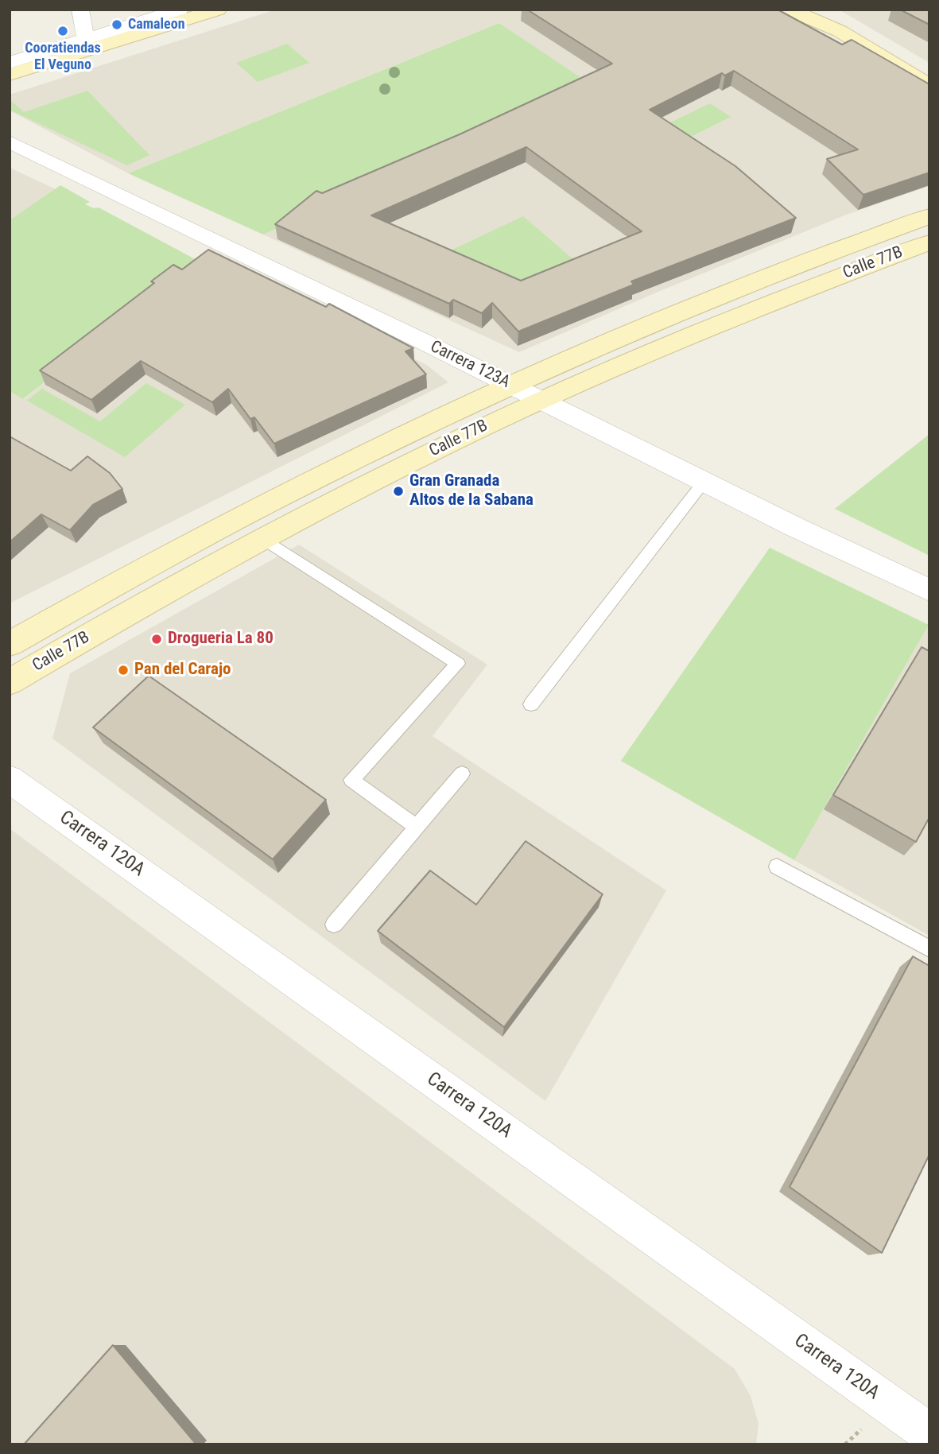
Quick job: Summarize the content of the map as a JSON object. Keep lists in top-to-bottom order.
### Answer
{
  "streets": {
    "street": ["Calle 77B", "Carrera 123A", "Carrera 120A"]
  },
  "crossings": [
    ["Calle 77B", "Carrera 123A"]
  ],
  "places": [
    "Camaleon",
    "Cooratiendas El Veguno",
    "Gran Granada Altos de la Sabana",
    "Drogueria La 80",
    "Pan del Carajo"
  ]
}
